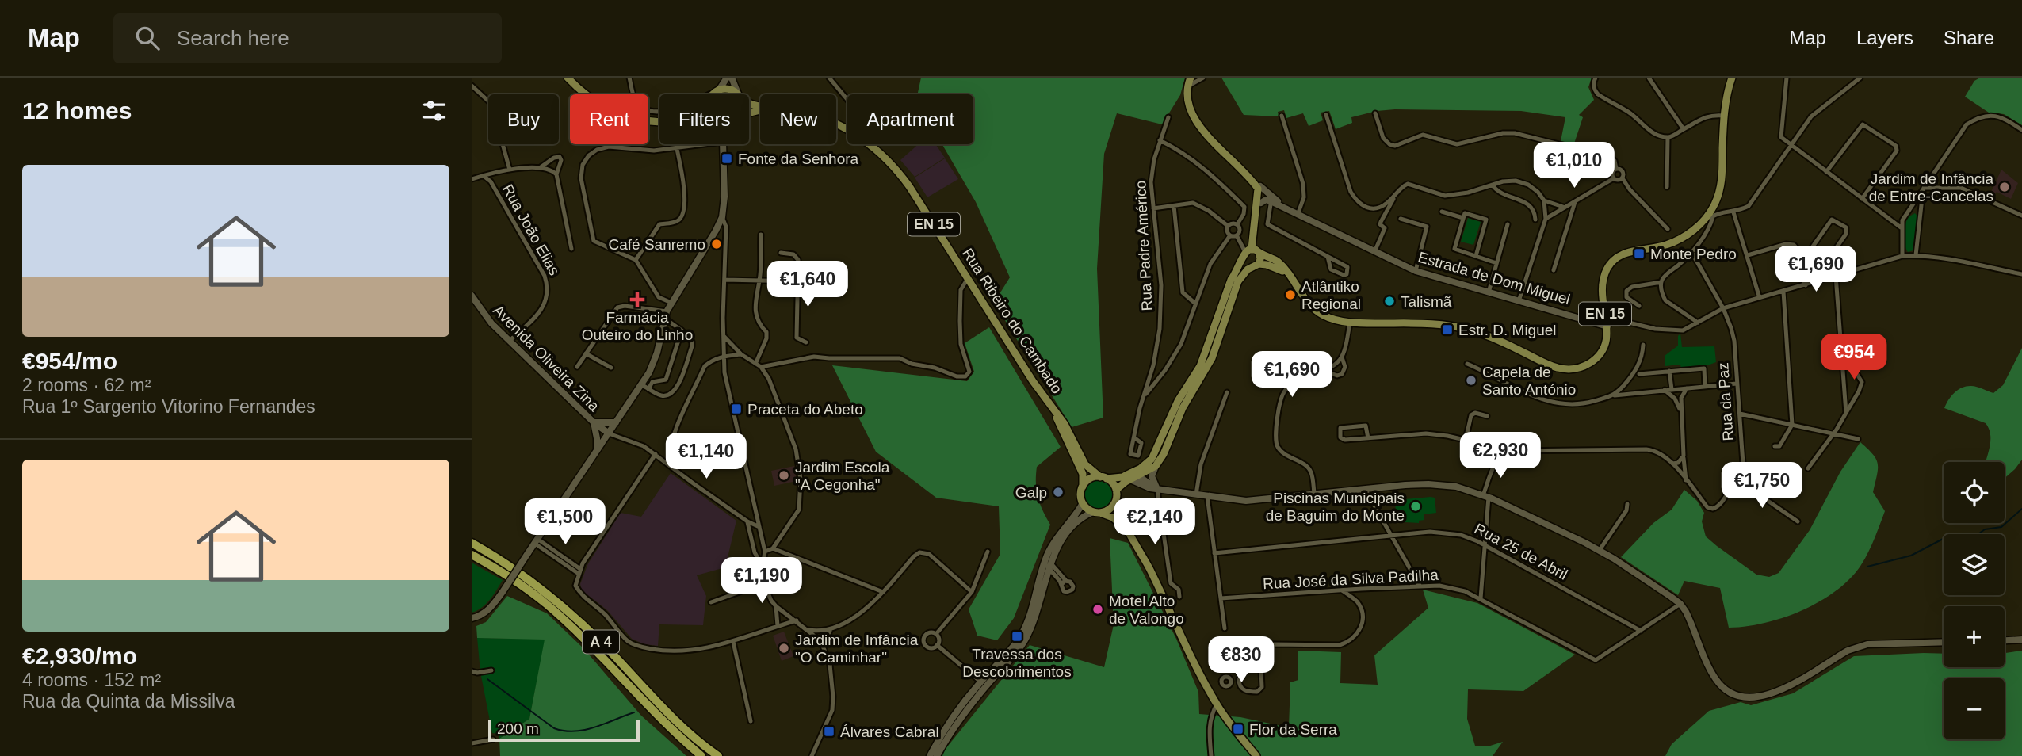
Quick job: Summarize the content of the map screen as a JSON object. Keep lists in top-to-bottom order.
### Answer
{
  "streets": {
    "highway": ["A 4"],
    "main road": ["EN 15", "Estrada de Dom Miguel", "Rua Ribeiro do Cambado"],
    "street": [
      "Rua João Elias",
      "Rua Padre Américo",
      "Avenida Oliveira Zina",
      "Rua da Paz",
      "Rua 25 de Abril",
      "Rua José da Silva Padilha"
    ]
  },
  "crossings": [
    ["EN 15", "Estrada de Dom Miguel"],
    ["Rua João Elias", "Avenida Oliveira Zina"],
    ["Rua 25 de Abril", "Rua José da Silva Padilha"]
  ],
  "places": {
    "transit": [
      "Fonte da Senhora",
      "Monte Pedro",
      "Estr. D. Miguel",
      "Praceta do Abeto",
      "Travessa dos Descobrimentos",
      "Flor da Serra",
      "Álvares Cabral"
    ],
    "other": [
      "Jardim de Infância de Entre-Cancelas",
      "Café Sanremo",
      "Atlântiko Regional",
      "Talismã",
      "Capela de Santo António",
      "Jardim Escola \"A Cegonha\"",
      "Galp",
      "Piscinas Municipais de Baguim do Monte",
      "Motel Alto de Valongo",
      "Jardim de Infância \"O Caminhar\""
    ],
    "health": ["Farmácia Outeiro do Linho"]
  },
  "scale_bar": "200 m",
  "page": {
    "header": "Map",
    "search": "Search here",
    "nav": ["Map", "Layers", "Share"],
    "heading": "12 homes",
    "chip": [
      "Buy",
      "Rent",
      "Filters",
      "New",
      "Apartment"
    ],
    "price": [
      "€1,010",
      "€1,690",
      "€1,640",
      "€954",
      "€1,690",
      "€2,930",
      "€1,140",
      "€1,750",
      "€1,500",
      "€2,140",
      "€1,190",
      "€830"
    ],
    "list": [
      {
        "name": "€954/mo",
        "note": "2 rooms · 62 m² · Rua 1º Sargento Vitorino Fernandes"
      },
      {
        "name": "€2,930/mo",
        "note": "4 rooms · 152 m² · Rua da Quinta da Missilva"
      }
    ],
    "map_buttons": ["+", "−"],
    "scale": "200 m"
  }
}
